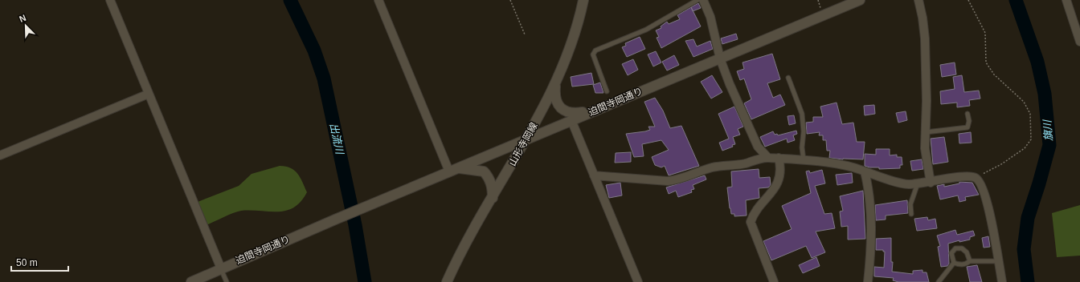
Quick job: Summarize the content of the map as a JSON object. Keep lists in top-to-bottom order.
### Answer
{
  "streets": {
    "street": ["迫間寺岡通り", "山形寺岡線"]
  },
  "crossings": [
    ["迫間寺岡通り", "山形寺岡線"]
  ],
  "water": ["旗川", "出流川"],
  "scale_bar": "50 m",
  "north": "top left"
}
